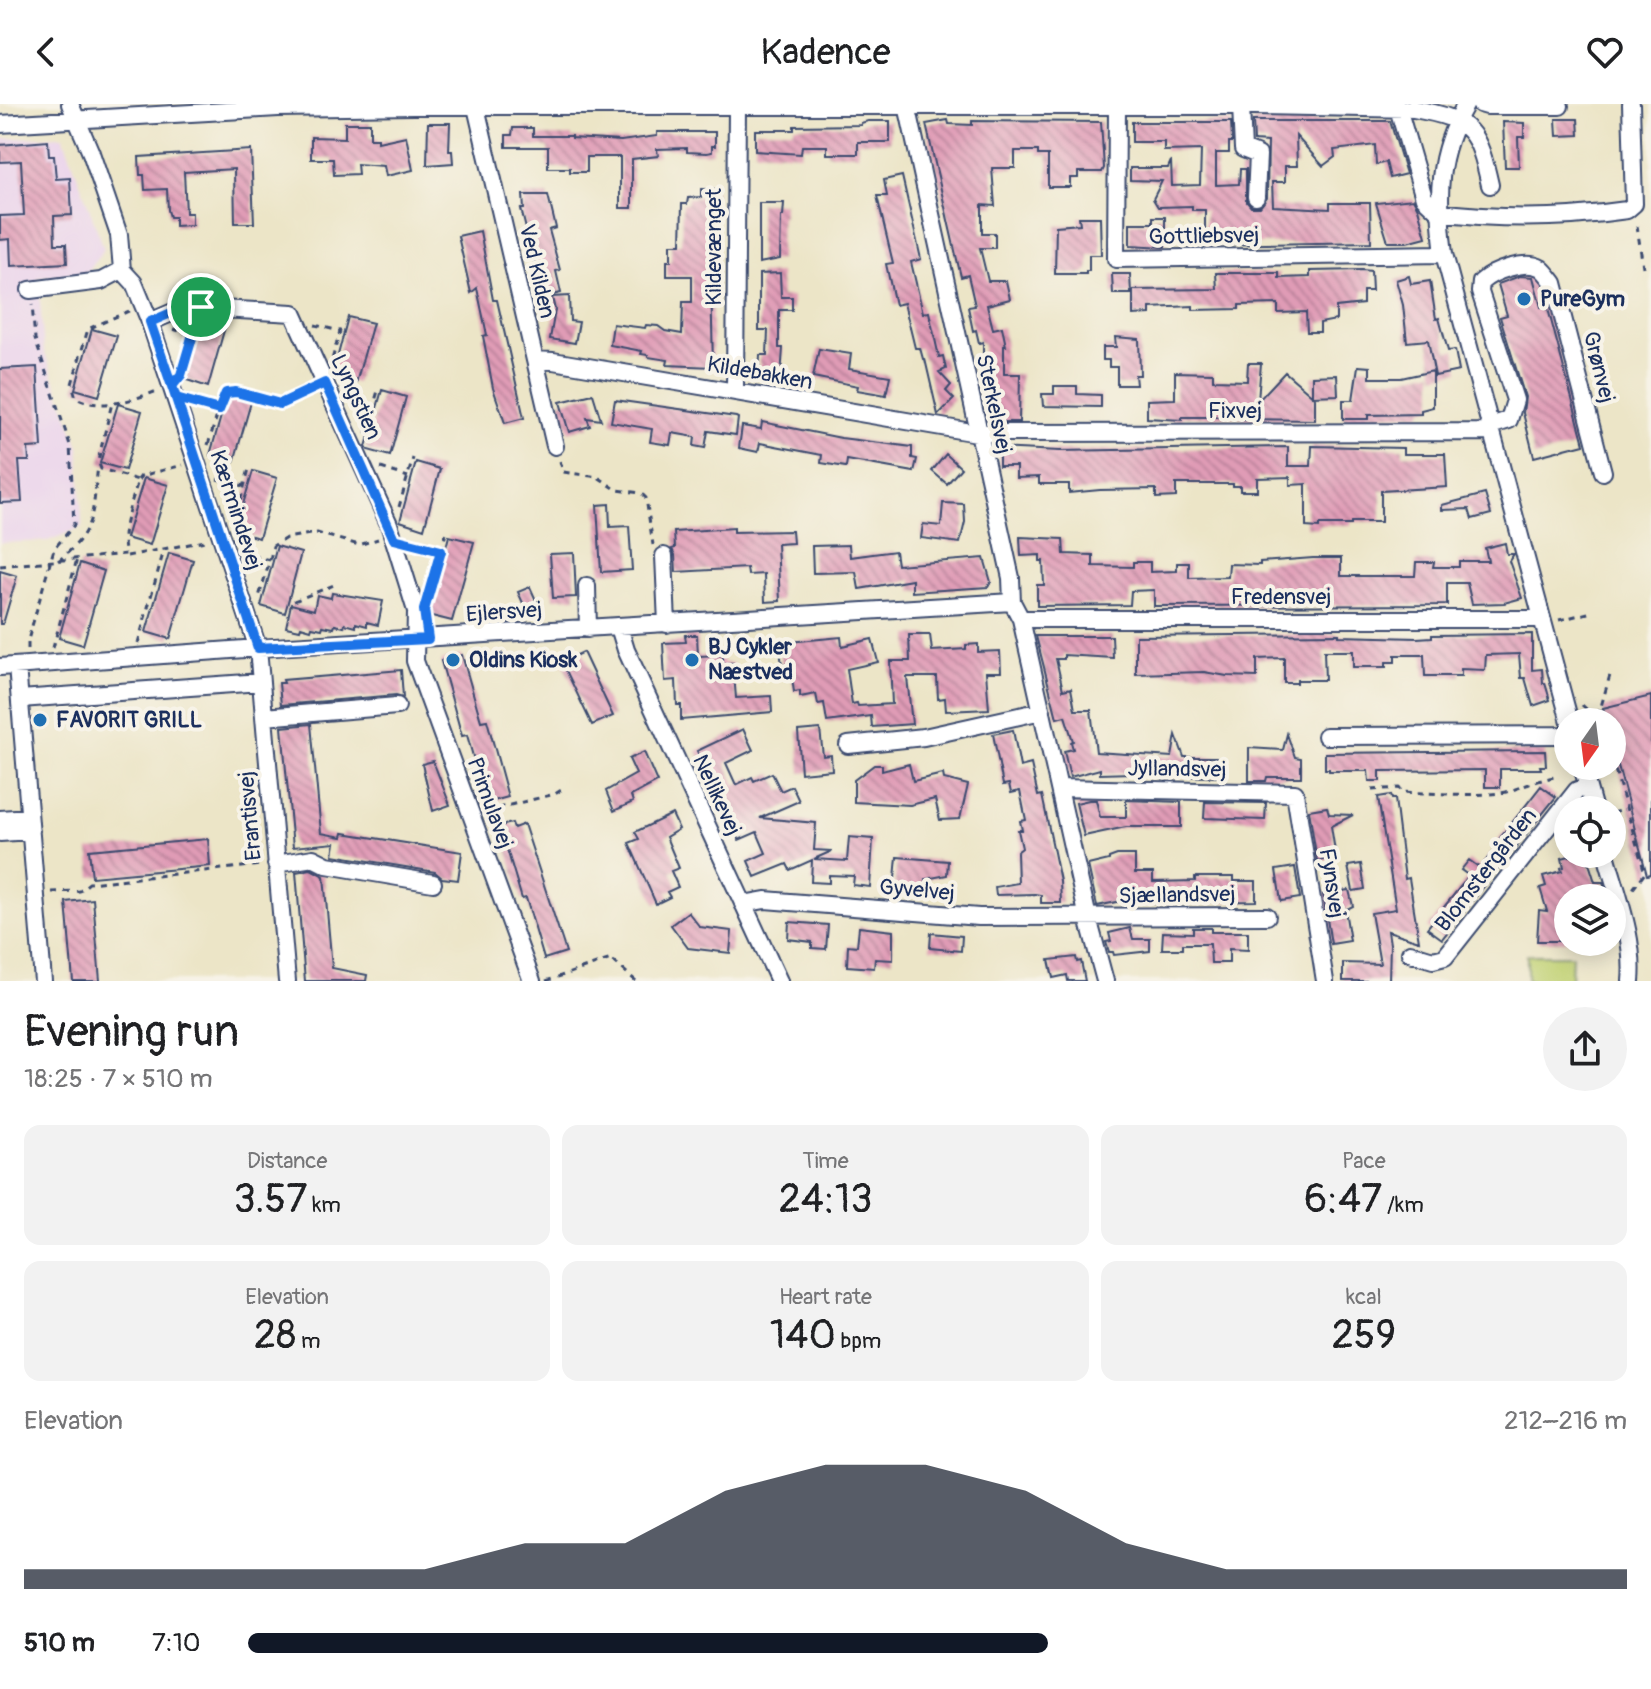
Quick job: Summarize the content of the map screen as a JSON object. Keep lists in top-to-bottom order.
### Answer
{
  "streets": {
    "street": [
      "Gottliebsvej",
      "Kildevænget",
      "Ved Kilden",
      "Grønvej",
      "Kildebakken",
      "Lyngstien",
      "Sterkelsvej",
      "Fixvej",
      "Kærmindevej",
      "Fredensvej",
      "Ejlersvej",
      "Jyllandsvej",
      "Nellikevej",
      "Primulavej",
      "Erantisvej",
      "Blomstergården",
      "Fynsvej",
      "Gyvelvej",
      "Sjællandsvej"
    ]
  },
  "crossings": [
    ["Kildevænget", "Kildebakken"],
    ["Ved Kilden", "Kildebakken"],
    ["Grønvej", "Fixvej"],
    ["Kildebakken", "Sterkelsvej"],
    ["Kildebakken", "Fixvej"],
    ["Lyngstien", "Ejlersvej"],
    ["Lyngstien", "Primulavej"],
    ["Sterkelsvej", "Fixvej"],
    ["Sterkelsvej", "Fredensvej"],
    ["Sterkelsvej", "Ejlersvej"],
    ["Sterkelsvej", "Jyllandsvej"],
    ["Sterkelsvej", "Gyvelvej"],
    ["Sterkelsvej", "Sjællandsvej"],
    ["Kærmindevej", "Ejlersvej"],
    ["Kærmindevej", "Erantisvej"],
    ["Ejlersvej", "Nellikevej"],
    ["Ejlersvej", "Primulavej"],
    ["Ejlersvej", "Erantisvej"],
    ["Jyllandsvej", "Fynsvej"],
    ["Nellikevej", "Gyvelvej"],
    ["Gyvelvej", "Sjællandsvej"]
  ],
  "places": [
    "PureGym",
    "Oldins Kiosk",
    "BJ Cykler Næstved",
    "FAVORIT GRILL"
  ],
  "north": "bottom",
  "page": {
    "header": "Kadence",
    "heading": ["Evening run", "18:25 · 7 × 510 m"],
    "stats": [
      ["Distance", "3.57 km"],
      ["Time", "24:13"],
      ["Pace", "6:47 /km"],
      ["Elevation", "28 m"],
      ["Heart rate", "140 bpm"],
      ["kcal", "259"]
    ],
    "chart": ["Elevation", "212–216 m"],
    "list": [
      {
        "name": "510 m",
        "note": "7:10"
      }
    ]
  }
}
